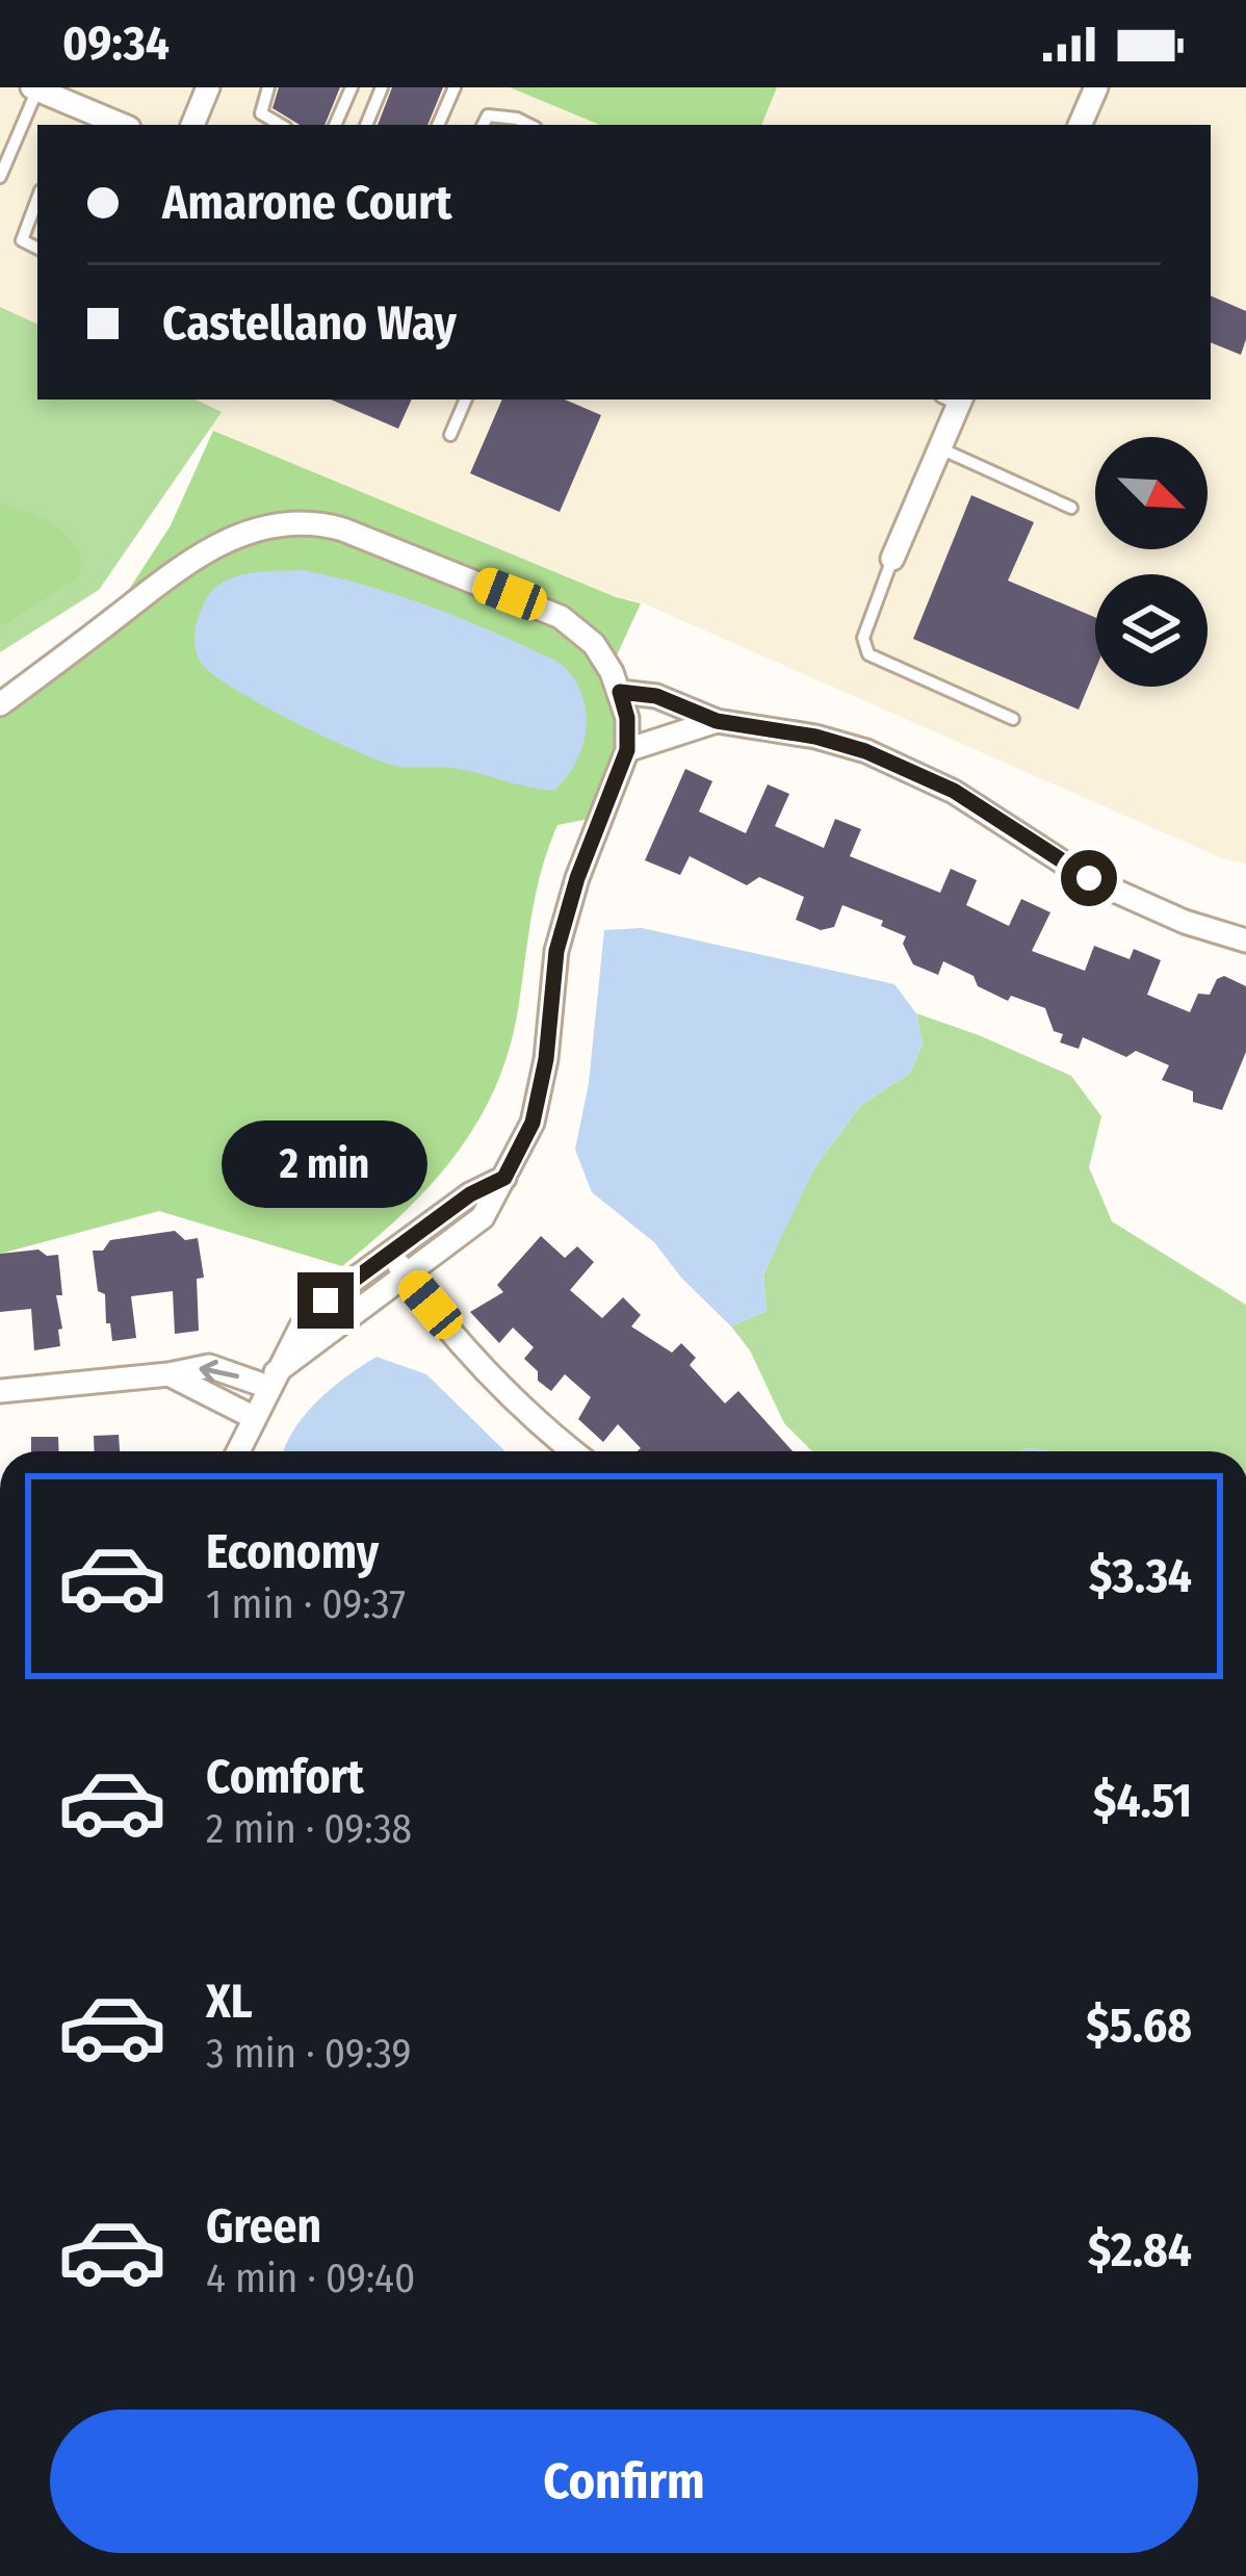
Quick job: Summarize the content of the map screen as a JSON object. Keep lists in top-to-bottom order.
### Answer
{
  "north": "bottom right",
  "page": {
    "status": "09:34",
    "banner": ["Amarone Court", "Castellano Way"],
    "bubble": "2 min",
    "list": [
      {
        "name": "Economy",
        "note": "1 min · 09:37",
        "value": "$3.34"
      },
      {
        "name": "Comfort",
        "note": "2 min · 09:38",
        "value": "$4.51"
      },
      {
        "name": "XL",
        "note": "3 min · 09:39",
        "value": "$5.68"
      },
      {
        "name": "Green",
        "note": "4 min · 09:40",
        "value": "$2.84"
      }
    ],
    "buttons": "Confirm"
  }
}
